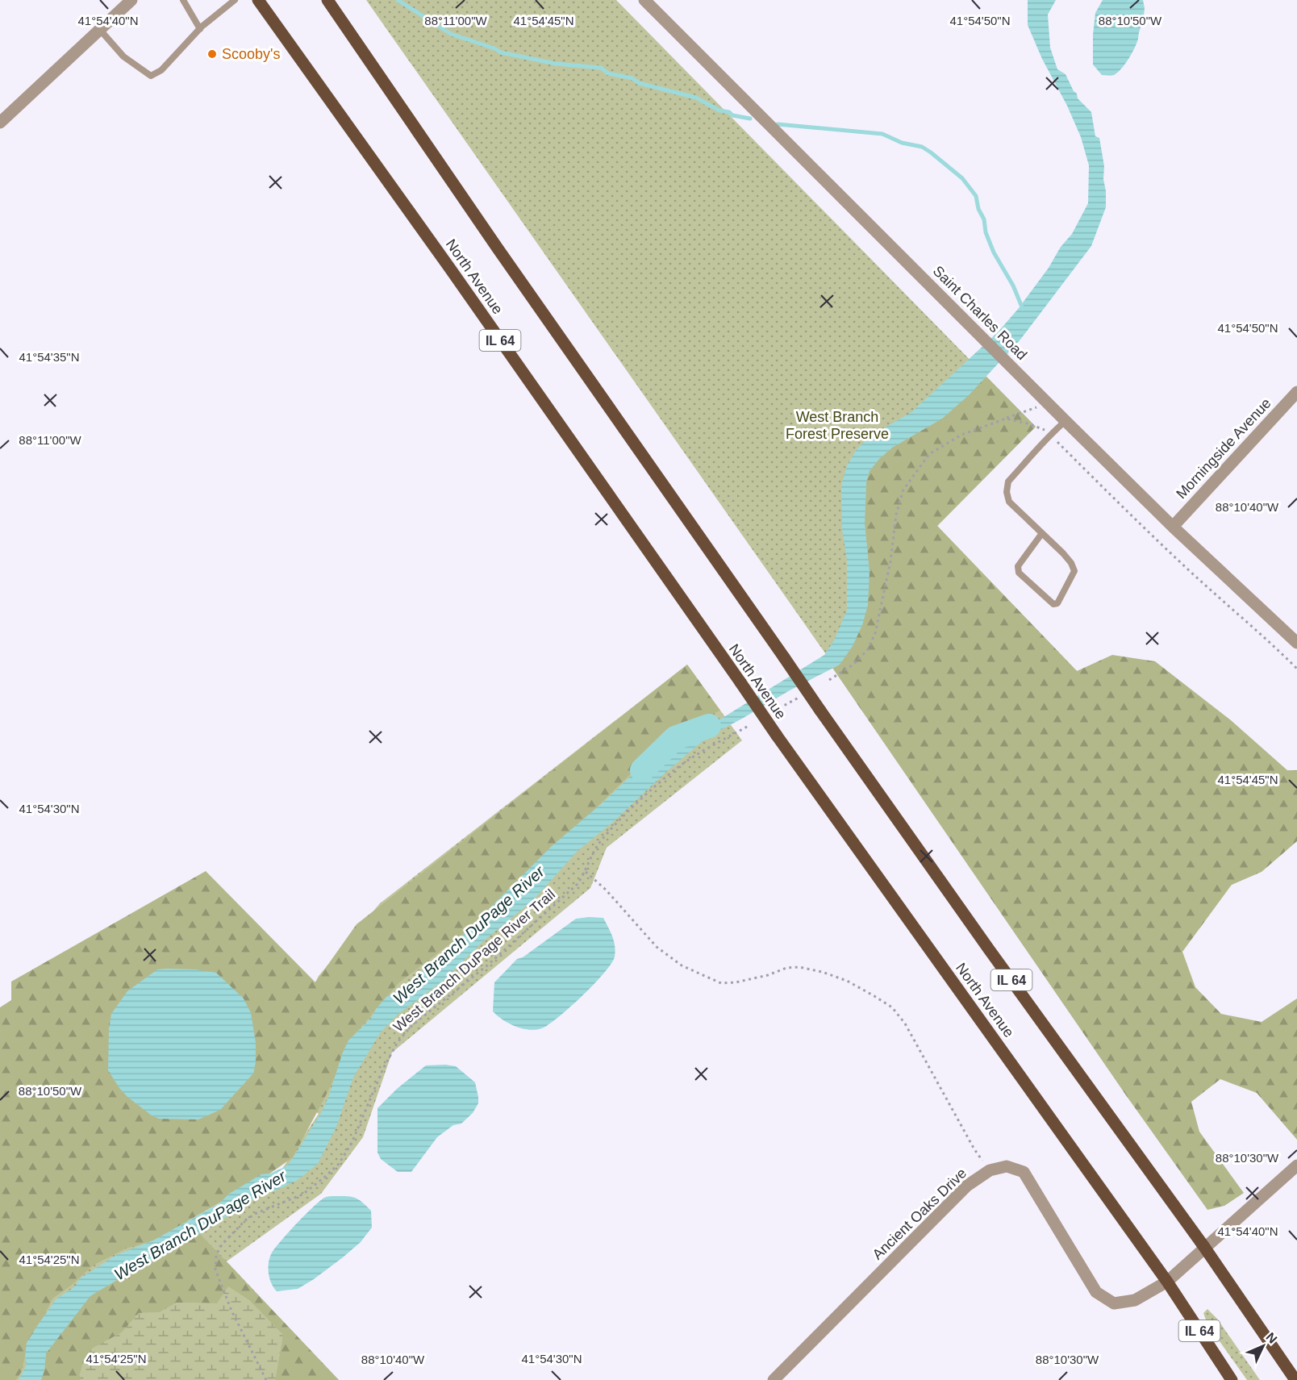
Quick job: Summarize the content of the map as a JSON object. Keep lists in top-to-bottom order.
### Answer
{
  "streets": {
    "main road": ["North Avenue", "IL 64"],
    "street": ["Saint Charles Road", "Morningside Avenue", "Ancient Oaks Drive"],
    "path": ["West Branch DuPage River Trail"]
  },
  "crossings": [
    ["North Avenue", "Ancient Oaks Drive"],
    ["Saint Charles Road", "Morningside Avenue"],
    ["IL 64", "Ancient Oaks Drive"]
  ],
  "water": ["West Branch DuPage River"],
  "parks": ["West Branch Forest Preserve"],
  "places": ["Scooby's"],
  "north": "top right",
  "coordinates": [
    "88°11'00\"W",
    "88°10'50\"W",
    "41°54'40\"N",
    "41°54'45\"N",
    "41°54'50\"N",
    "41°54'35\"N",
    "88°10'40\"W",
    "41°54'30\"N",
    "88°10'30\"W",
    "41°54'25\"N"
  ]
}
